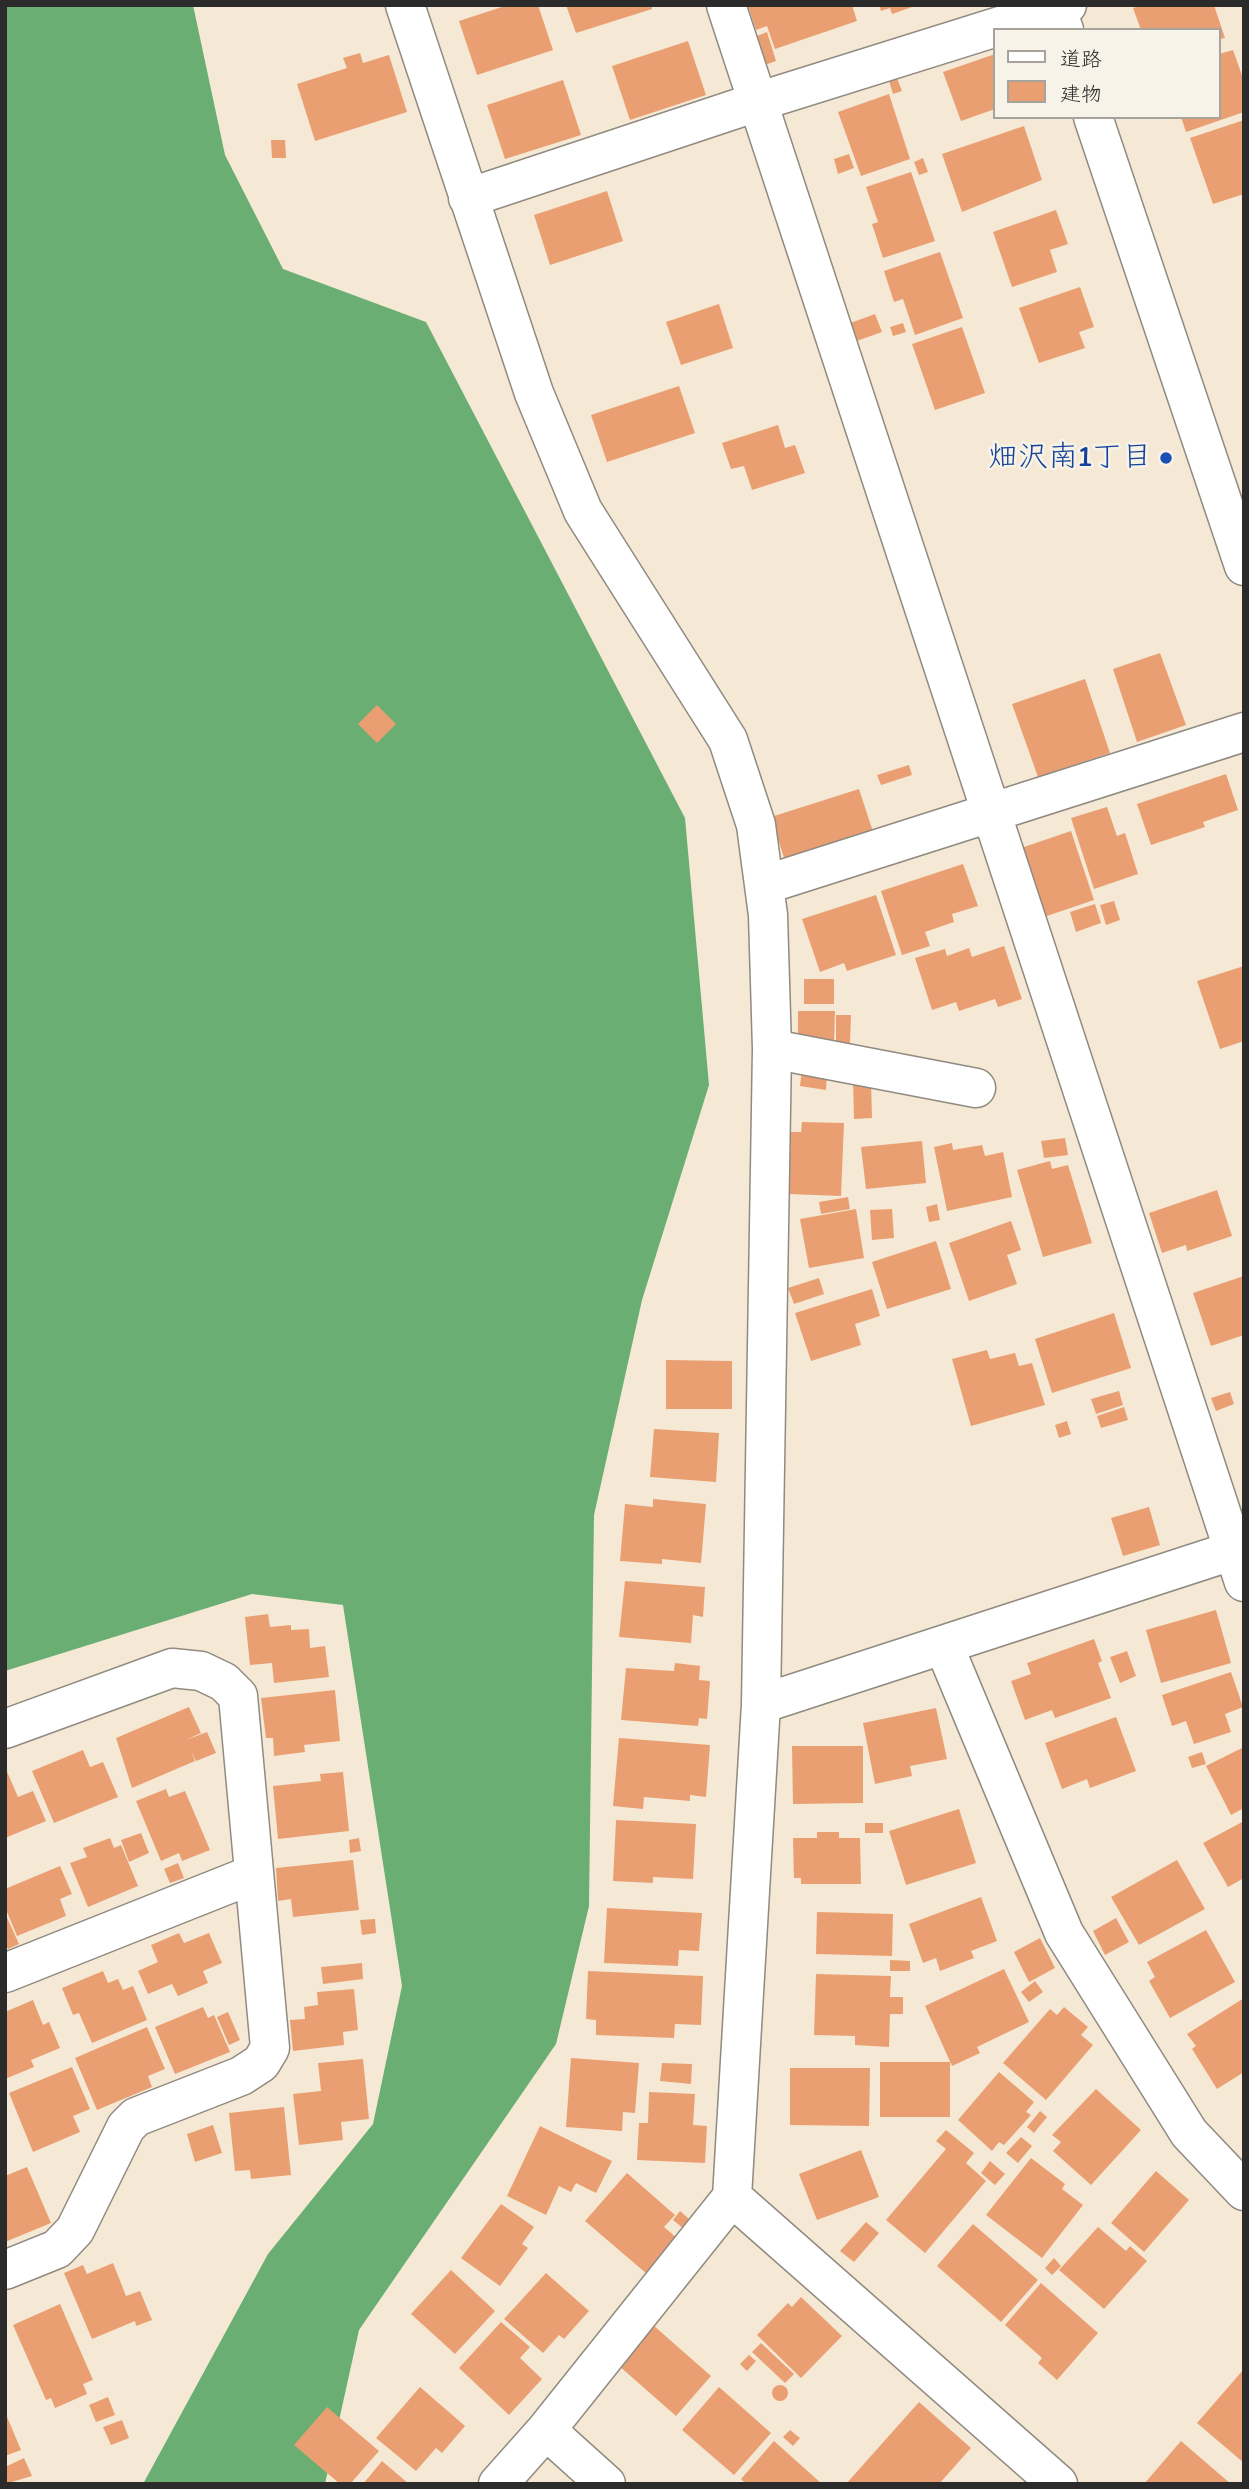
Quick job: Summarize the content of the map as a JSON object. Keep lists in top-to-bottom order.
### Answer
{
  "places": ["畑沢南1丁目"],
  "legend": ["道路", "建物"]
}
